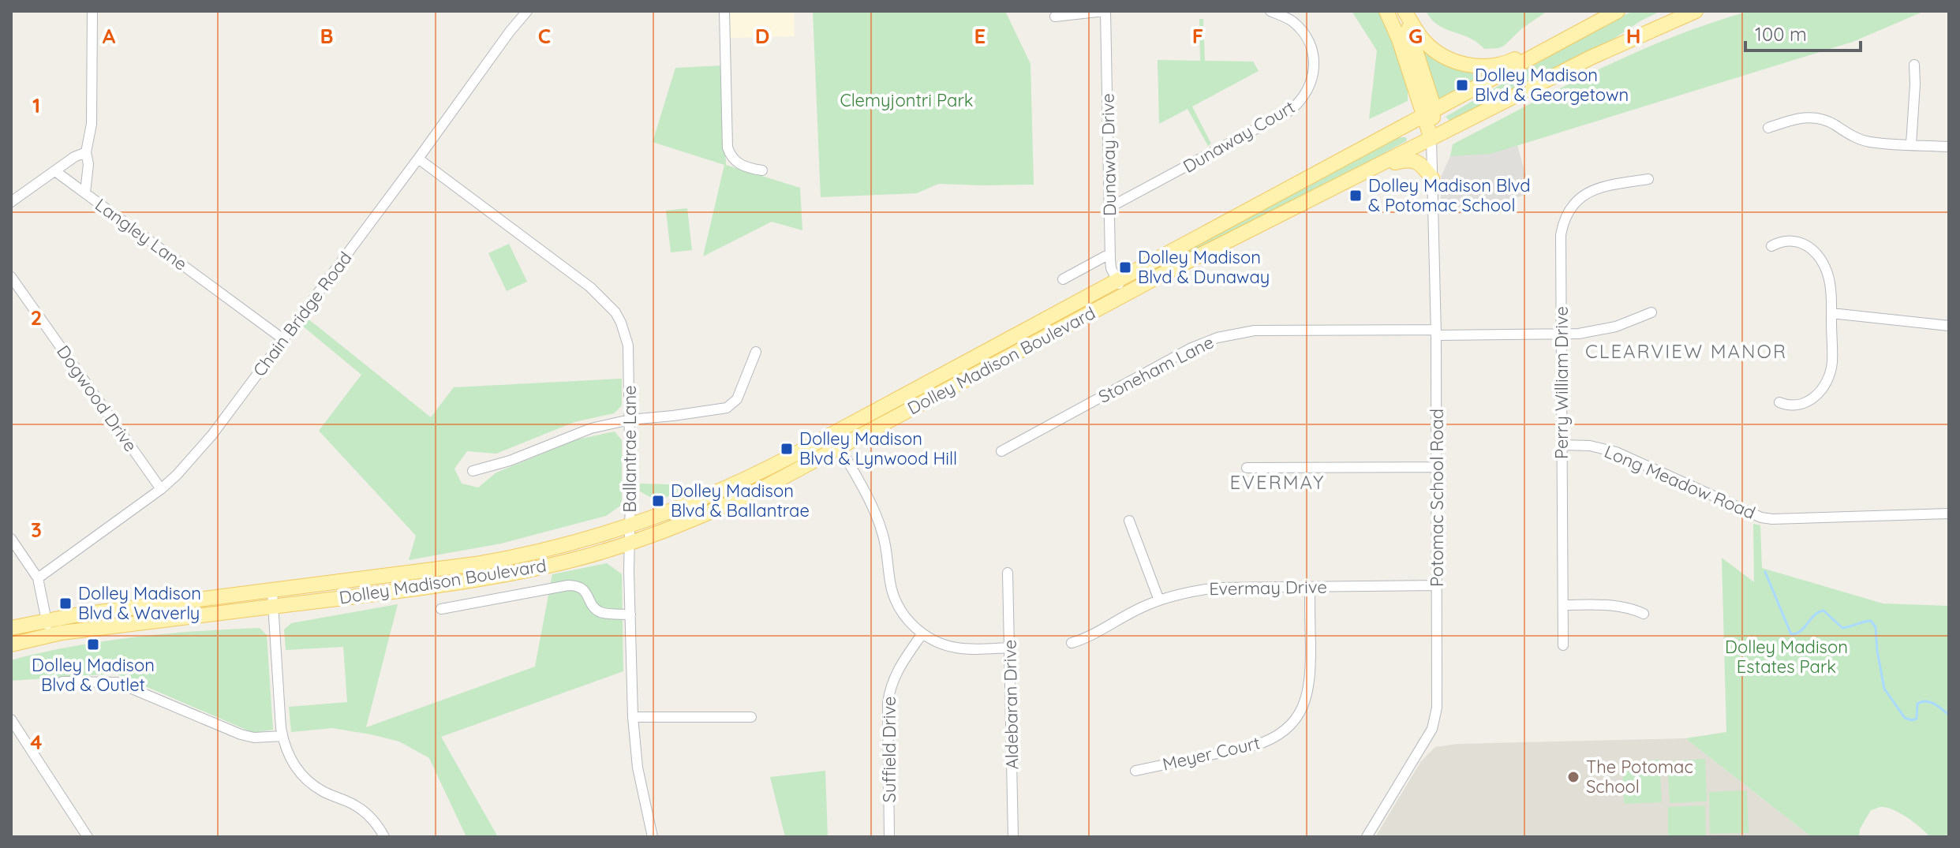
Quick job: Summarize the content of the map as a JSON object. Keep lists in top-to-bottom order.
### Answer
{
  "streets": {
    "main road": ["Dolley Madison Boulevard"],
    "street": [
      "Dunaway Court",
      "Dunaway Drive",
      "Langley Lane",
      "Chain Bridge Road",
      "Stoneham Lane",
      "Perry William Drive",
      "Dogwood Drive",
      "Ballantrae Lane",
      "Long Meadow Road",
      "Potomac School Road",
      "Evermay Drive",
      "Aldebaran Drive",
      "Suffield Drive",
      "Meyer Court"
    ]
  },
  "crossings": [
    ["Dunaway Court", "Dunaway Drive"],
    ["Dunaway Drive", "Dolley Madison Boulevard"],
    ["Langley Lane", "Chain Bridge Road"],
    ["Chain Bridge Road", "Dogwood Drive"],
    ["Chain Bridge Road", "Ballantrae Lane"],
    ["Dolley Madison Boulevard", "Ballantrae Lane"],
    ["Dolley Madison Boulevard", "Potomac School Road"],
    ["Stoneham Lane", "Perry William Drive"],
    ["Stoneham Lane", "Potomac School Road"],
    ["Perry William Drive", "Long Meadow Road"],
    ["Potomac School Road", "Evermay Drive"],
    ["Evermay Drive", "Meyer Court"]
  ],
  "districts": ["CLEARVIEW MANOR", "EVERMAY"],
  "parks": ["Clemyjontri Park", "Dolley Madison Estates Park"],
  "places": {
    "transit": [
      "Dolley Madison Blvd & Georgetown",
      "Dolley Madison Blvd & Potomac School",
      "Dolley Madison Blvd & Dunaway",
      "Dolley Madison Blvd & Lynwood Hill",
      "Dolley Madison Blvd & Ballantrae",
      "Dolley Madison Blvd & Waverly",
      "Dolley Madison Blvd & Outlet"
    ],
    "other": ["The Potomac School"]
  },
  "scale_bar": "100 m",
  "grid": {
    "columns": [
      "A",
      "B",
      "C",
      "D",
      "E",
      "F",
      "G",
      "H"
    ],
    "rows": [
      "1",
      "2",
      "3",
      "4"
    ]
  }
}
